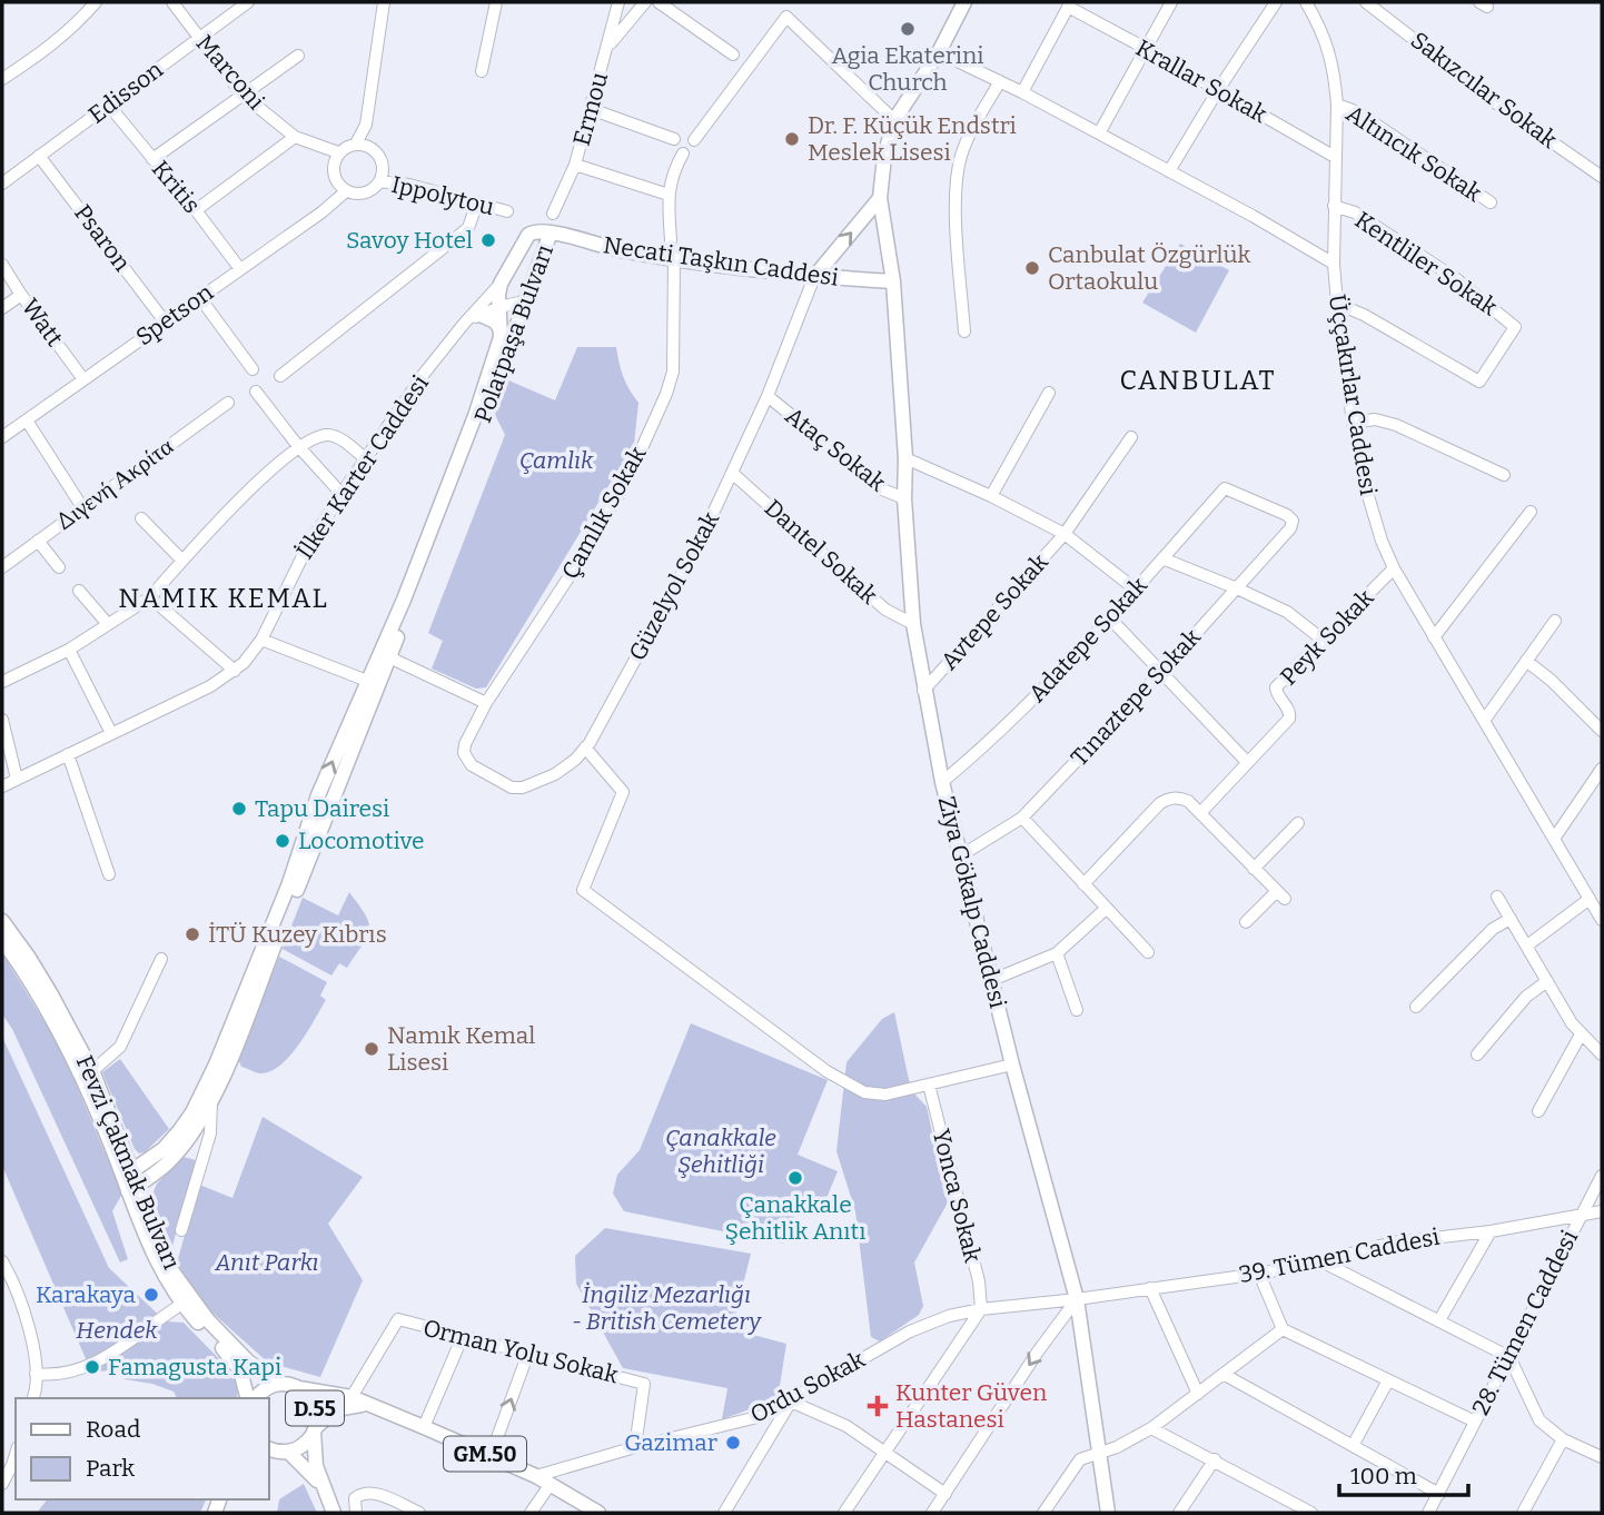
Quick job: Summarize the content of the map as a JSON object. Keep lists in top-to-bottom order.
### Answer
{
  "streets": {
    "main road": [
      "Necati Taşkın Caddesi",
      "Polatpaşa Bulvarı",
      "Ziya Gökalp Caddesi",
      "Fevzi Çakmak Bulvarı",
      "D.55",
      "GM.50"
    ],
    "street": [
      "Marconi",
      "Krallar Sokak",
      "Sakızcılar Sokak",
      "Edisson",
      "Ermou",
      "Altıncık Sokak",
      "Kritis",
      "Ippolytou",
      "Psaron",
      "Kentliler Sokak",
      "Spetson",
      "Watt",
      "Üççakırlar Caddesi",
      "Ataç Sokak",
      "İlker Karter Caddesi",
      "Διγενή Ακρίτα",
      "Çamlık Sokak",
      "Dantel Sokak",
      "Güzelyol Sokak",
      "Avtepe Sokak",
      "Peyk Sokak",
      "Adatepe Sokak",
      "Tınaztepe Sokak",
      "Yonca Sokak",
      "39. Tümen Caddesi",
      "28. Tümen Caddesi",
      "Orman Yolu Sokak",
      "Ordu Sokak"
    ]
  },
  "crossings": [
    ["Marconi", "Edisson"],
    ["Marconi", "Ippolytou"],
    ["Marconi", "Spetson"],
    ["Krallar Sokak", "Üççakırlar Caddesi"],
    ["Edisson", "Kritis"],
    ["Edisson", "Psaron"],
    ["Altıncık Sokak", "Üççakırlar Caddesi"],
    ["Kritis", "Spetson"],
    ["Ippolytou", "Spetson"],
    ["Psaron", "Spetson"],
    ["Necati Taşkın Caddesi", "Polatpaşa Bulvarı"],
    ["Necati Taşkın Caddesi", "Çamlık Sokak"],
    ["Necati Taşkın Caddesi", "Güzelyol Sokak"],
    ["Necati Taşkın Caddesi", "Ziya Gökalp Caddesi"],
    ["Kentliler Sokak", "Üççakırlar Caddesi"],
    ["Spetson", "Watt"],
    ["Polatpaşa Bulvarı", "İlker Karter Caddesi"],
    ["Polatpaşa Bulvarı", "Fevzi Çakmak Bulvarı"],
    ["Üççakırlar Caddesi", "Peyk Sokak"],
    ["Ataç Sokak", "Güzelyol Sokak"],
    ["Ataç Sokak", "Ziya Gökalp Caddesi"],
    ["Çamlık Sokak", "Güzelyol Sokak"],
    ["Dantel Sokak", "Güzelyol Sokak"],
    ["Dantel Sokak", "Ziya Gökalp Caddesi"],
    ["Avtepe Sokak", "Ziya Gökalp Caddesi"],
    ["Adatepe Sokak", "Tınaztepe Sokak"],
    ["Adatepe Sokak", "Ziya Gökalp Caddesi"],
    ["Tınaztepe Sokak", "Ziya Gökalp Caddesi"],
    ["Ziya Gökalp Caddesi", "39. Tümen Caddesi"],
    ["Ziya Gökalp Caddesi", "Ordu Sokak"],
    ["Fevzi Çakmak Bulvarı", "D.55"],
    ["Yonca Sokak", "Ordu Sokak"],
    ["39. Tümen Caddesi", "28. Tümen Caddesi"],
    ["39. Tümen Caddesi", "Ordu Sokak"],
    ["Orman Yolu Sokak", "Ordu Sokak"],
    ["Orman Yolu Sokak", "GM.50"],
    ["Ordu Sokak", "GM.50"],
    ["D.55", "GM.50"]
  ],
  "districts": ["CANBULAT", "NAMIK KEMAL"],
  "parks": [
    "Çamlık",
    "Çanakkale Şehitliği",
    "Anıt Parkı",
    "İngiliz Mezarlığı - British Cemetery",
    "Hendek"
  ],
  "places": {
    "other": [
      "Agia Ekaterini Church",
      "Dr. F. Küçük Endstri Meslek Lisesi",
      "Savoy Hotel",
      "Canbulat Özgürlük Ortaokulu",
      "Tapu Dairesi",
      "Locomotive",
      "İTÜ Kuzey Kıbrıs",
      "Namık Kemal Lisesi",
      "Çanakkale Şehitlik Anıtı",
      "Karakaya",
      "Famagusta Kapi",
      "Gazimar"
    ],
    "health": ["Kunter Güven Hastanesi"]
  },
  "legend": ["Road", "Park"],
  "scale_bar": "100 m"
}
